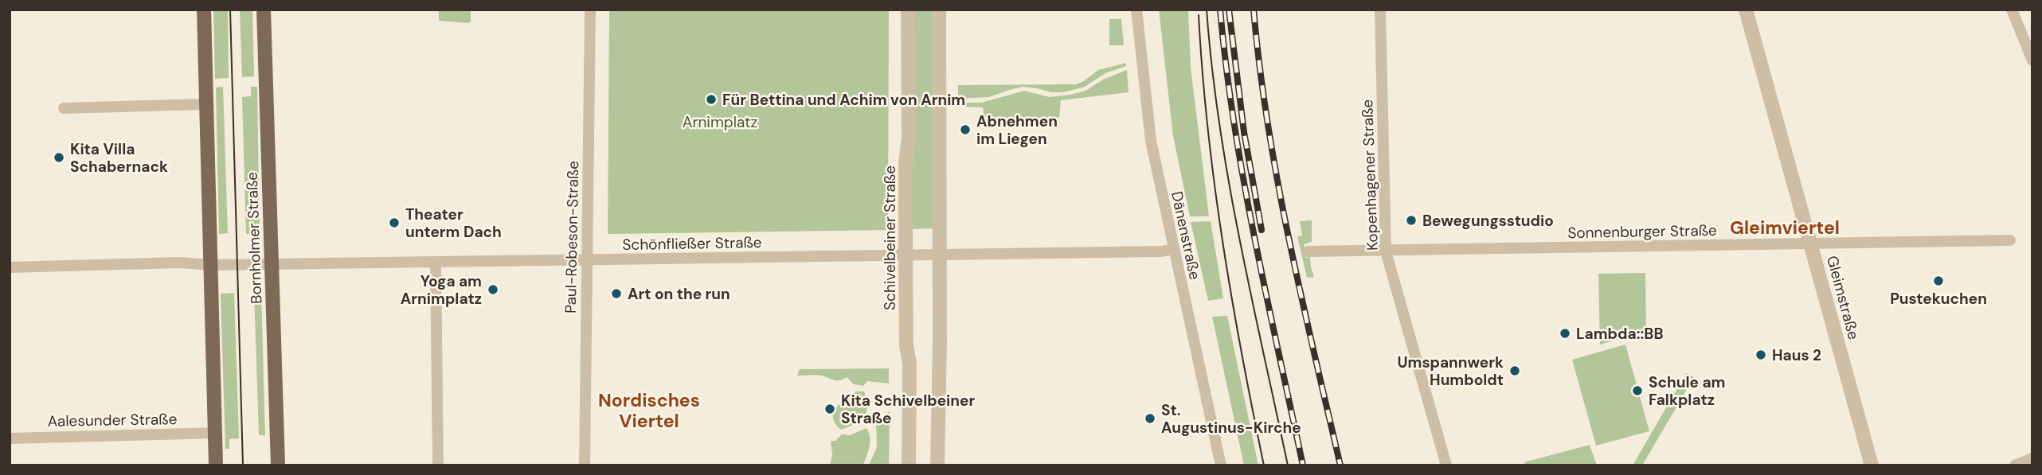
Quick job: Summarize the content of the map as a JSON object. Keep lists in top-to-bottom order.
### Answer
{
  "streets": {
    "main road": ["Bornholmer Straße"],
    "street": [
      "Kopenhagener Straße",
      "Sonnenburger Straße",
      "Dänenstraße",
      "Paul-Robeson-Straße",
      "Schivelbeiner Straße",
      "Schönfließer Straße",
      "Gleimstraße",
      "Aalesunder Straße"
    ]
  },
  "crossings": [
    ["Kopenhagener Straße", "Sonnenburger Straße"],
    ["Sonnenburger Straße", "Gleimstraße"],
    ["Dänenstraße", "Schönfließer Straße"],
    ["Paul-Robeson-Straße", "Schönfließer Straße"],
    ["Bornholmer Straße", "Schönfließer Straße"],
    ["Schivelbeiner Straße", "Schönfließer Straße"]
  ],
  "districts": ["Gleimviertel", "Nordisches Viertel"],
  "parks": ["Arnimplatz"],
  "places": [
    "Für Bettina und Achim von Arnim",
    "Abnehmen im Liegen",
    "Kita Villa Schabernack",
    "Bewegungsstudio",
    "Theater unterm Dach",
    "Pustekuchen",
    "Yoga am Arnimplatz",
    "Art on the run",
    "Lambda::BB",
    "Haus 2",
    "Umspannwerk Humboldt",
    "Schule am Falkplatz",
    "Kita Schivelbeiner Straße",
    "St. Augustinus-Kirche"
  ]
}
